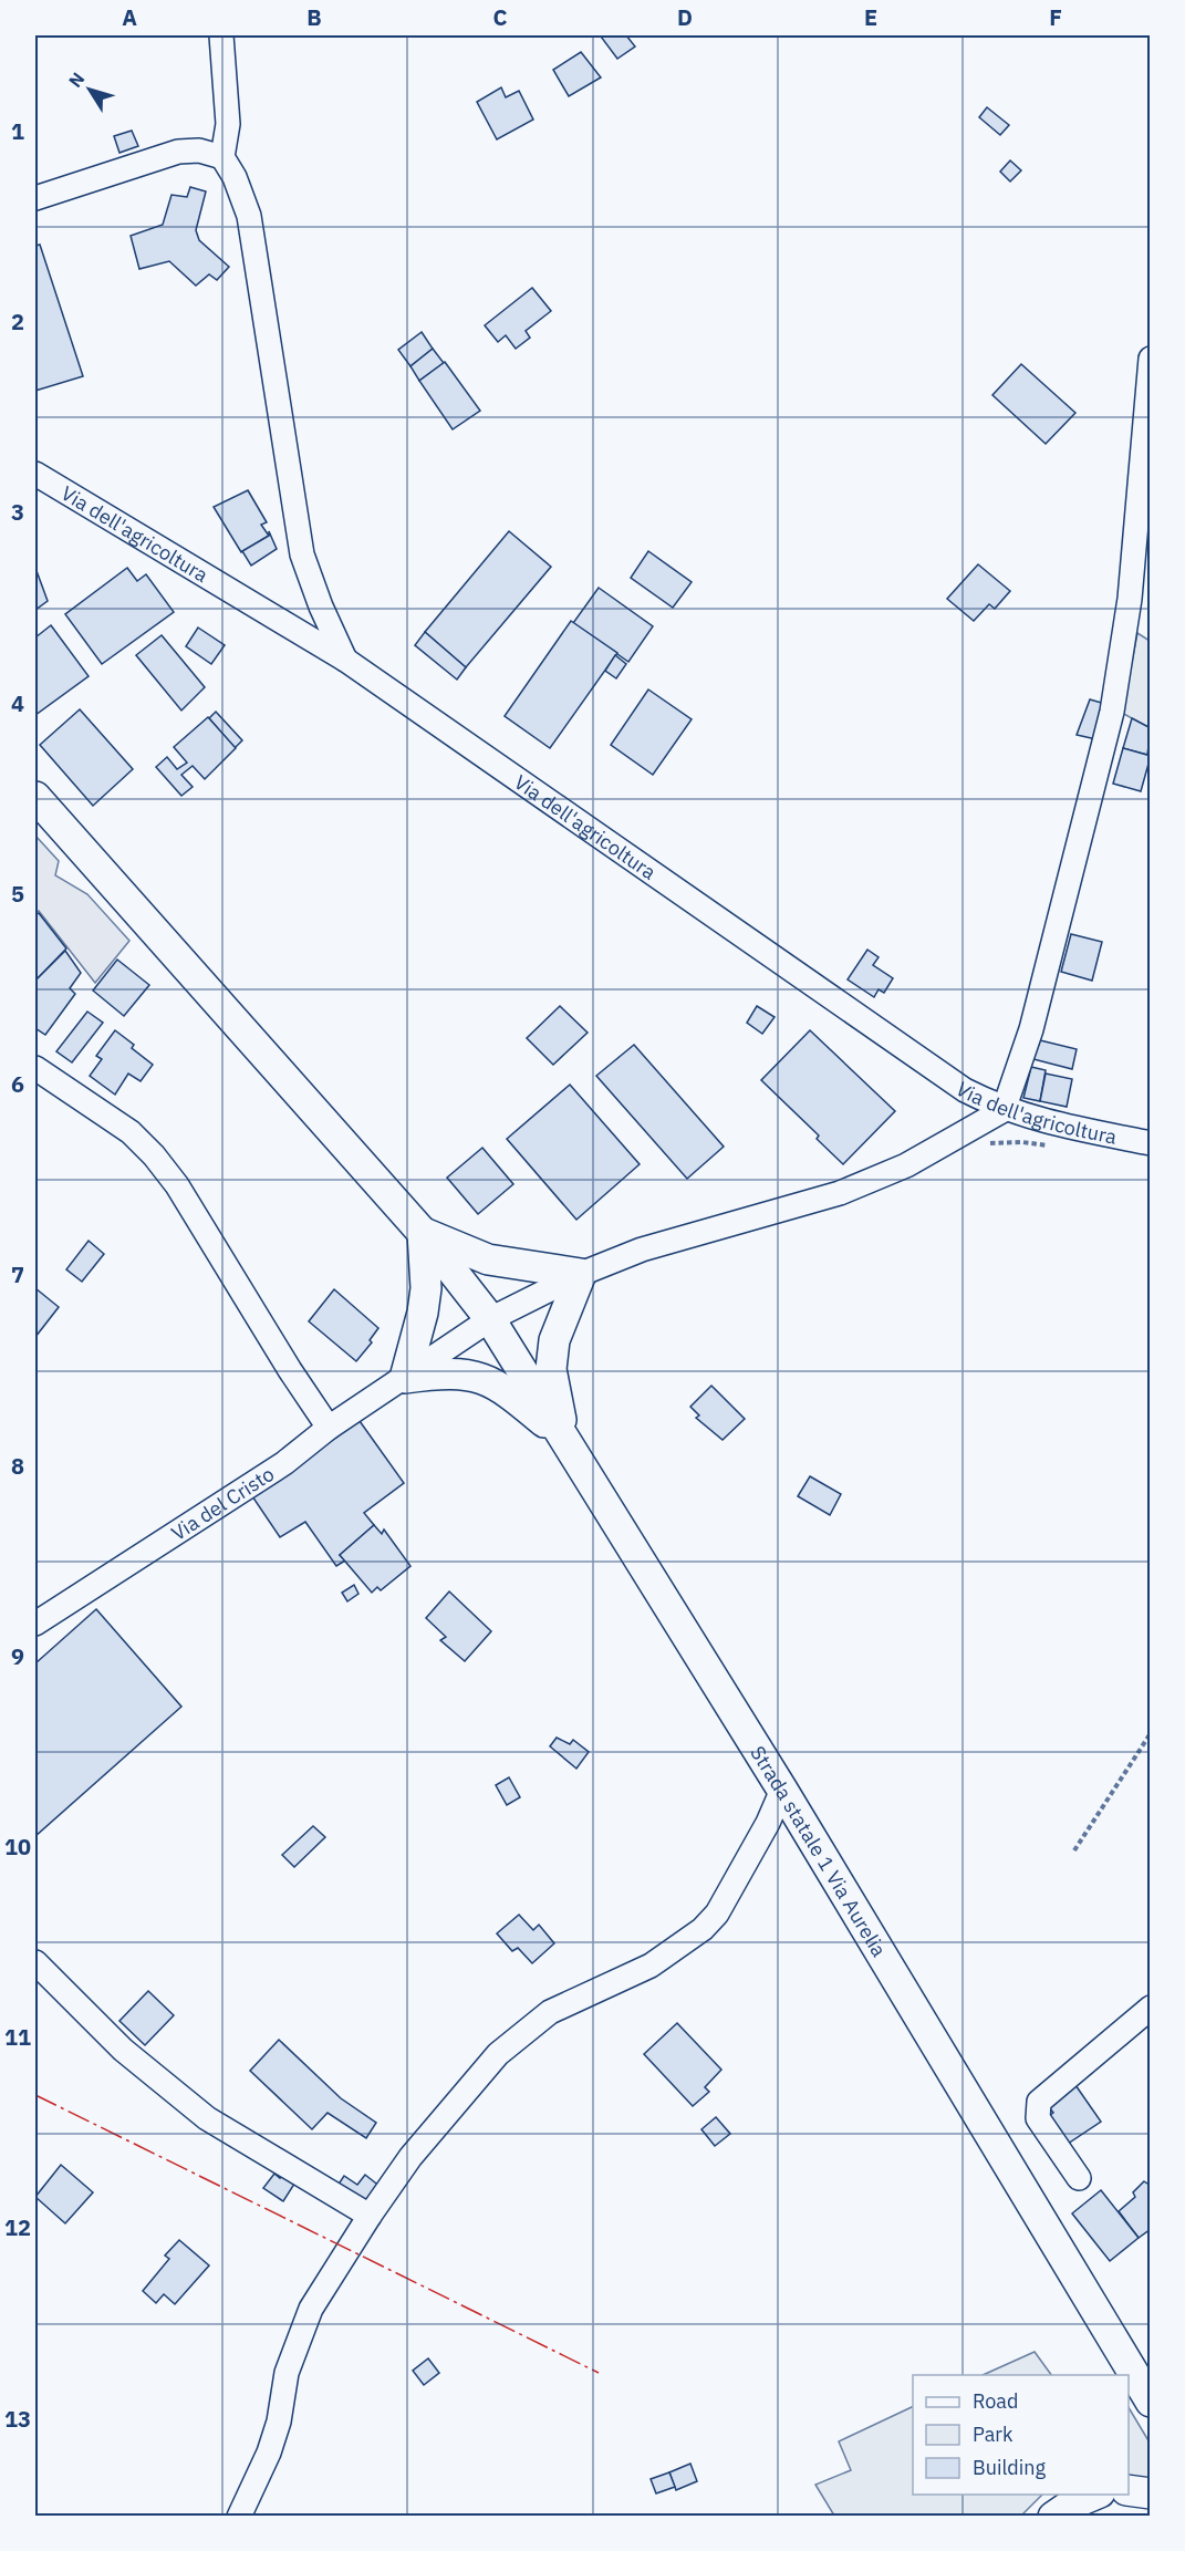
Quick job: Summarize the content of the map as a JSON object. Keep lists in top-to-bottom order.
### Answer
{
  "streets": {
    "main road": ["Strada statale 1 Via Aurelia"],
    "street": ["Via dell'agricoltura", "Via del Cristo"]
  },
  "crossings": [
    ["Via dell'agricoltura", "Via del Cristo"],
    ["Via del Cristo", "Strada statale 1 Via Aurelia"]
  ],
  "legend": ["Road", "Park", "Building"],
  "north": "top left",
  "grid": {
    "columns": [
      "A",
      "B",
      "C",
      "D",
      "E",
      "F"
    ],
    "rows": [
      "1",
      "2",
      "3",
      "4",
      "5",
      "6",
      "7",
      "8",
      "9",
      "10",
      "11",
      "12",
      "13"
    ]
  }
}
